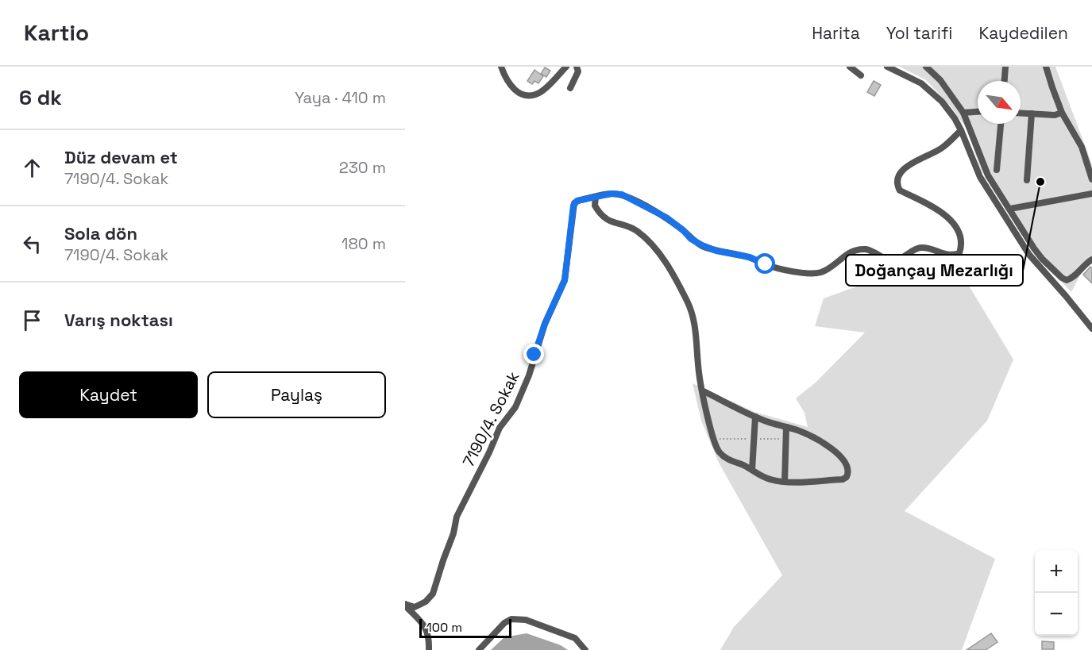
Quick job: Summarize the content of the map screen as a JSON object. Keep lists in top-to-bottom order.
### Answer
{
  "streets": {
    "street": ["7190/4. Sokak"]
  },
  "places": ["Doğançay Mezarlığı"],
  "scale_bar": "100 m",
  "north": "bottom right",
  "page": {
    "header": "Kartio",
    "nav": ["Harita", "Yol tarifi", "Kaydedilen"],
    "heading": ["6 dk", "Yaya · 410 m"],
    "list": [
      ["Düz devam et", "7190/4. Sokak", "230 m"],
      ["Sola dön", "7190/4. Sokak", "180 m"],
      "Varış noktası"
    ],
    "buttons": ["Kaydet", "Paylaş"],
    "map_buttons": ["+", "−"],
    "scale": "100 m"
  }
}
